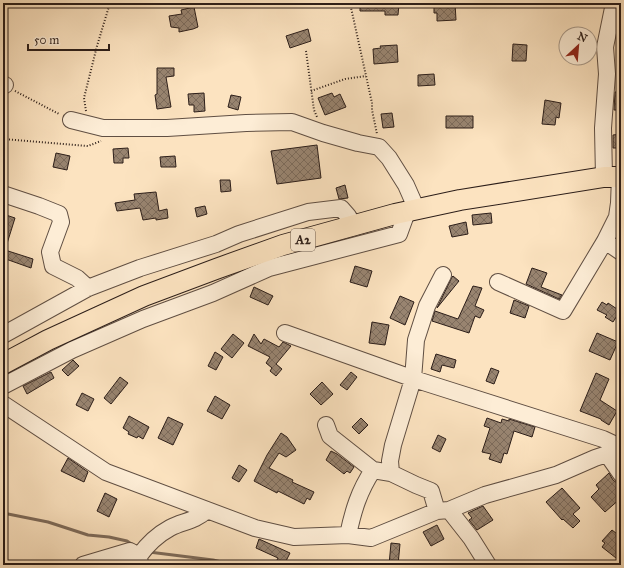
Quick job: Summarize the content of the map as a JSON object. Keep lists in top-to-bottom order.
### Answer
{
  "streets": {
    "main road": ["A2"]
  },
  "scale_bar": "50 m",
  "north": "top right"
}
